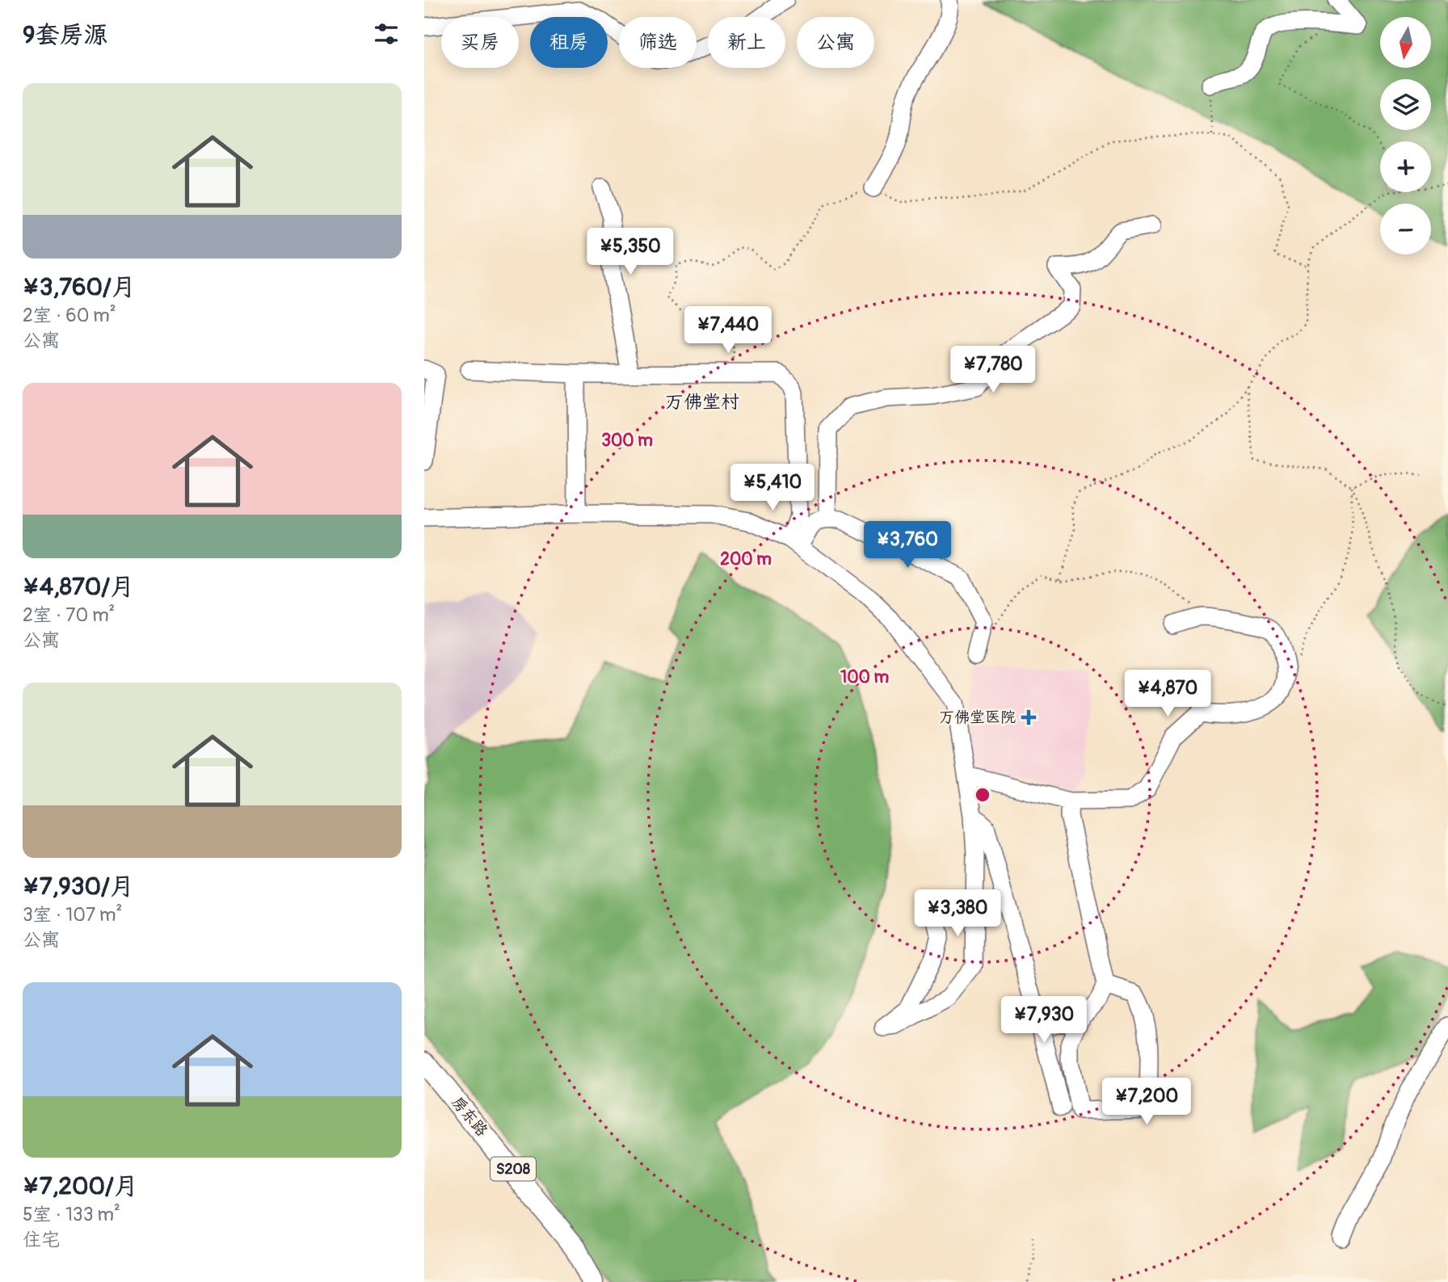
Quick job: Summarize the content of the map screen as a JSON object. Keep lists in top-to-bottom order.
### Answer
{
  "streets": {
    "main road": ["房东路", "S208"]
  },
  "districts": ["万佛堂村"],
  "places": {
    "health": ["万佛堂医院"]
  },
  "north": "bottom",
  "page": {
    "heading": "9套房源",
    "map_buttons": ["+", "−"],
    "chip": [
      "买房",
      "租房",
      "筛选",
      "新上",
      "公寓"
    ],
    "list": [
      {
        "name": "¥3,760/月",
        "note": "2室 · 60 m² · 公寓"
      },
      {
        "name": "¥4,870/月",
        "note": "2室 · 70 m² · 公寓"
      },
      {
        "name": "¥7,930/月",
        "note": "3室 · 107 m² · 公寓"
      },
      {
        "name": "¥7,200/月",
        "note": "5室 · 133 m² · 住宅"
      }
    ],
    "price": [
      "¥5,350",
      "¥7,440",
      "¥7,780",
      "¥5,410",
      "¥3,760",
      "¥4,870",
      "¥3,380",
      "¥7,930",
      "¥7,200"
    ]
  },
  "rings": ["300 m", "200 m", "100 m"]
}
